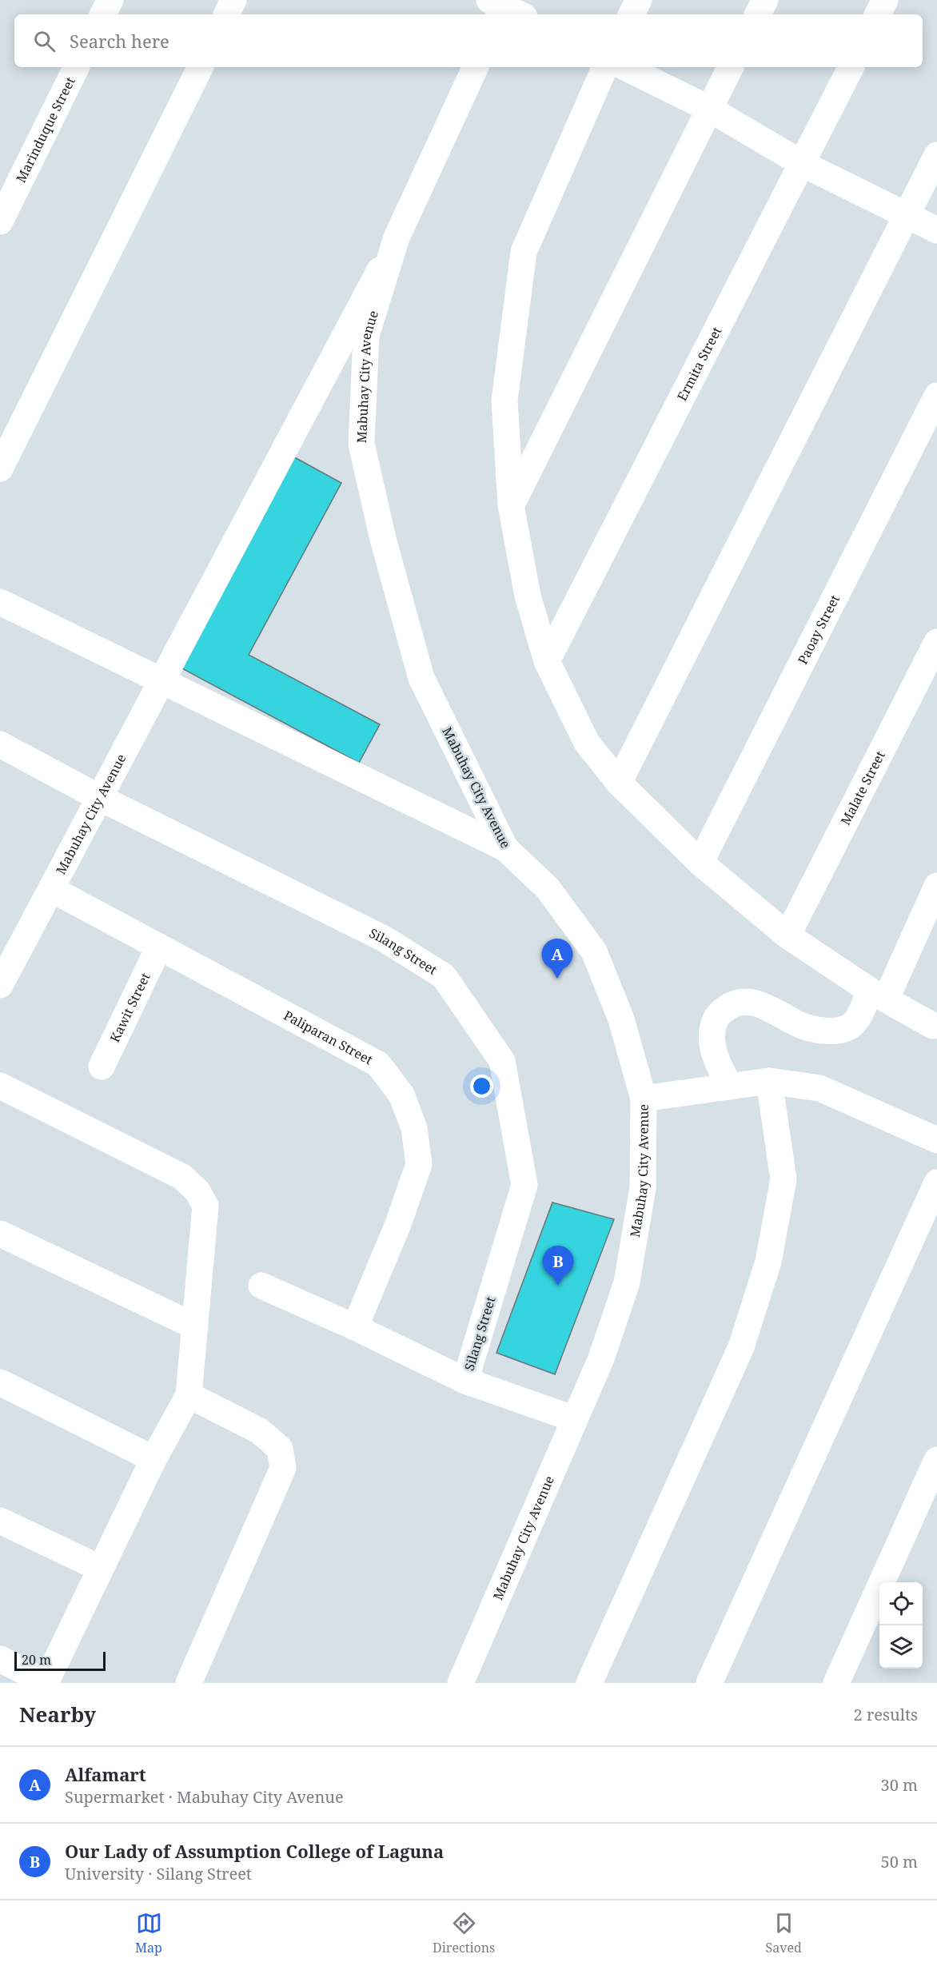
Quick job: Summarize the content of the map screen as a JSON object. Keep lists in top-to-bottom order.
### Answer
{
  "streets": {
    "street": [
      "Marinduque Street",
      "Ermita Street",
      "Mabuhay City Avenue",
      "Paoay Street",
      "Malate Street",
      "Silang Street",
      "Kawit Street",
      "Paliparan Street"
    ]
  },
  "crossings": [
    ["Mabuhay City Avenue", "Silang Street"],
    ["Mabuhay City Avenue", "Paliparan Street"],
    ["Kawit Street", "Paliparan Street"]
  ],
  "scale_bar": "20 m",
  "page": {
    "search": "Search here",
    "pins": ["A", "B"],
    "scale": "20 m",
    "heading": ["Nearby", "2 results"],
    "list": [
      {
        "mark": "A",
        "name": "Alfamart",
        "note": "Supermarket · Mabuhay City Avenue",
        "value": "30 m"
      },
      {
        "mark": "B",
        "name": "Our Lady of Assumption College of Laguna",
        "note": "University · Silang Street",
        "value": "50 m"
      }
    ],
    "nav": ["Map", "Directions", "Saved"]
  }
}
